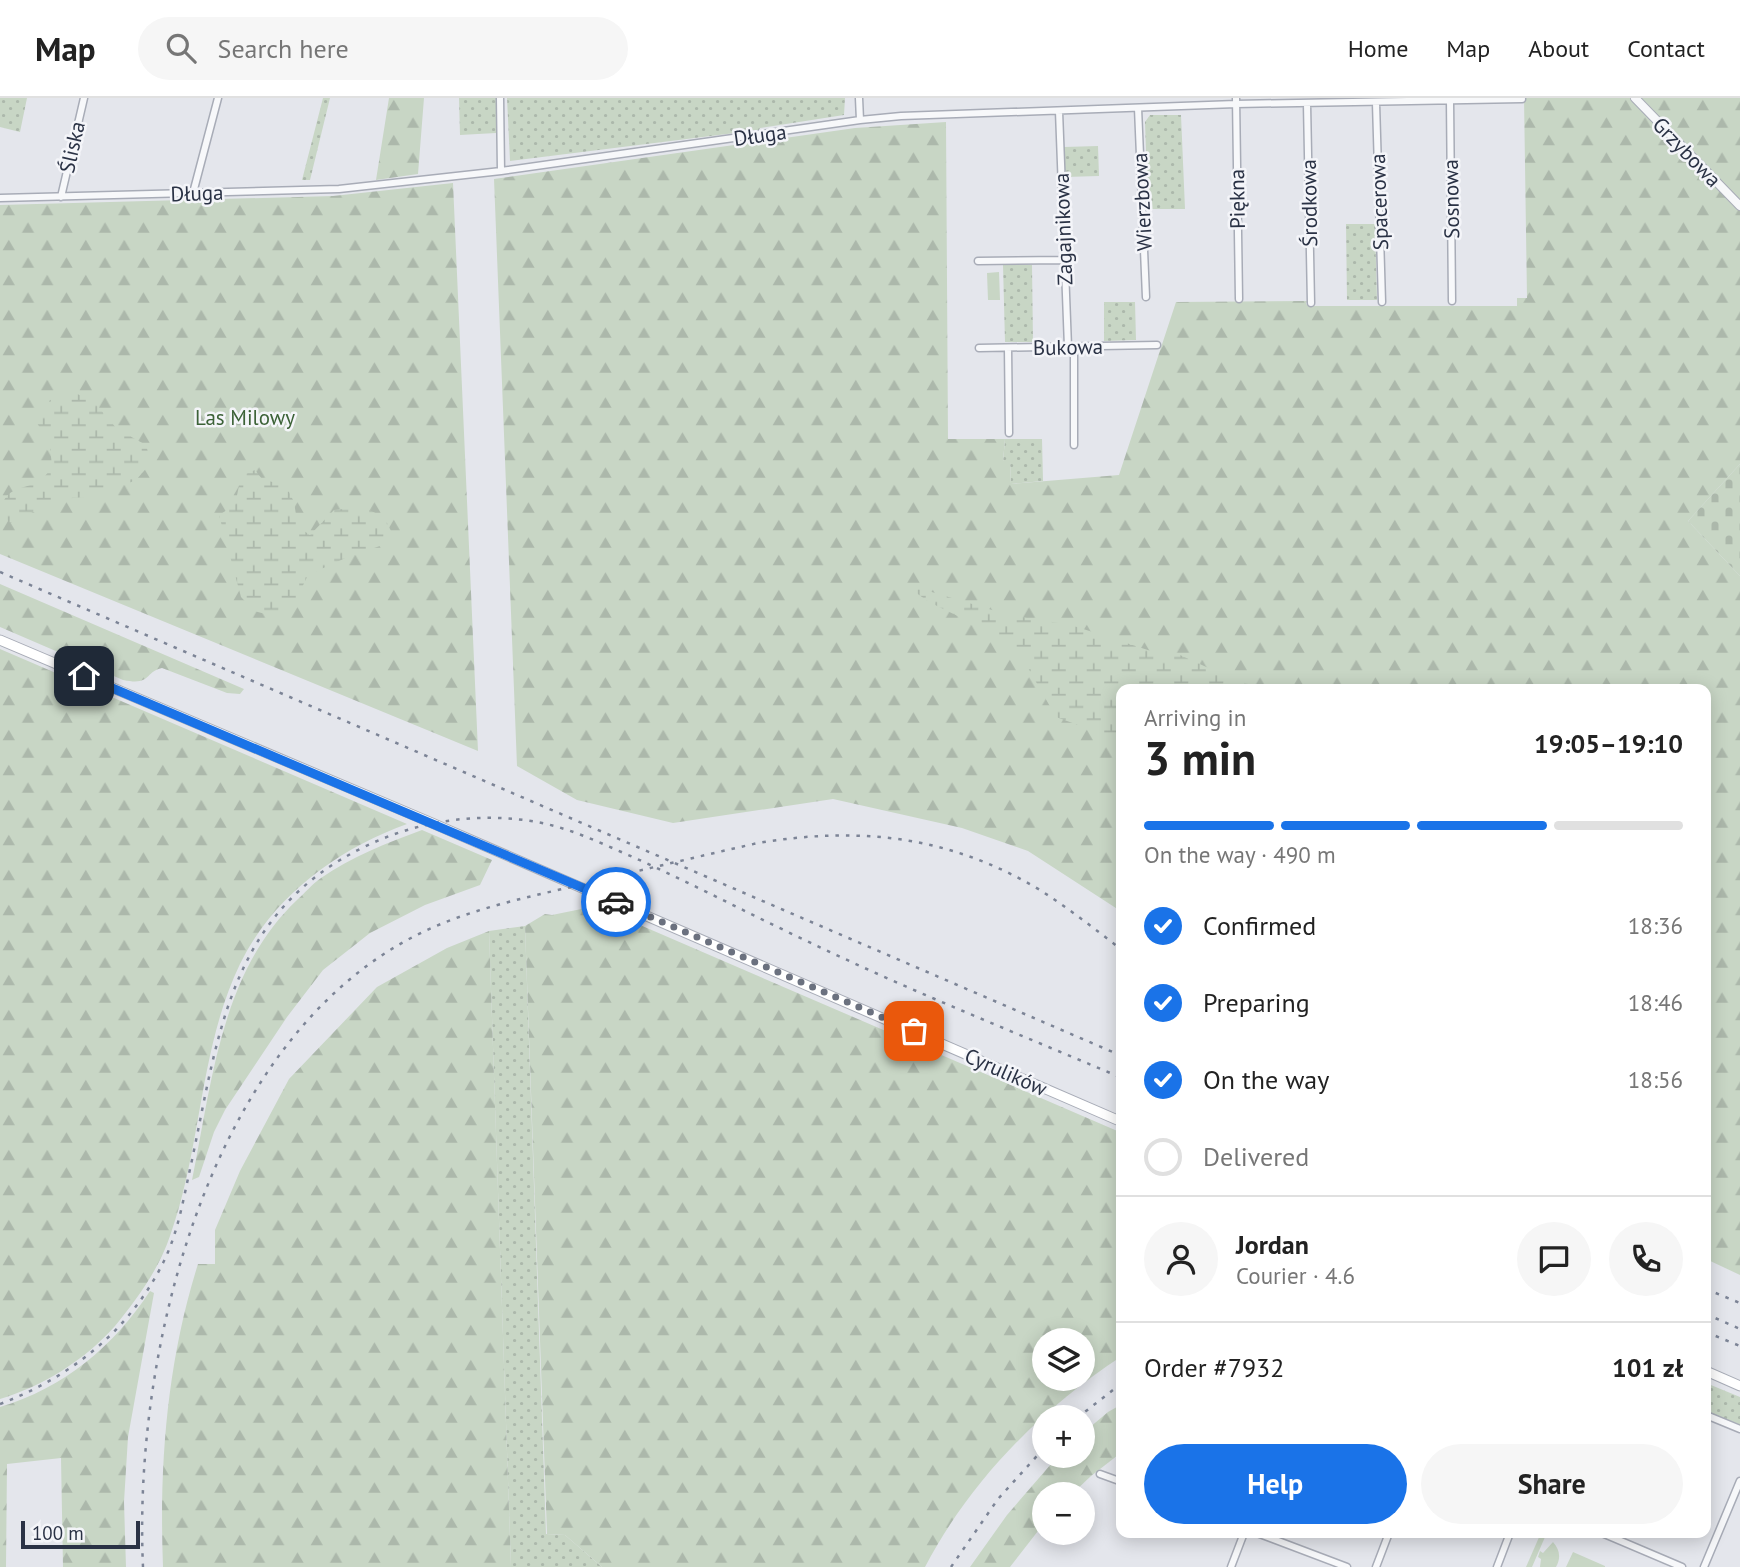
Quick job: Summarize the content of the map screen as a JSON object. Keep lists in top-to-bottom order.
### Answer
{
  "streets": {
    "main road": ["Cyrulików"],
    "street": [
      "Długa",
      "Śliska",
      "Grzybowa",
      "Piękna",
      "Sosnowa",
      "Wierzbowa",
      "Spacerowa",
      "Środkowa",
      "Zagajnikowa",
      "Bukowa"
    ]
  },
  "crossings": [
    ["Długa", "Śliska"],
    ["Długa", "Piękna"],
    ["Długa", "Sosnowa"],
    ["Długa", "Wierzbowa"],
    ["Długa", "Spacerowa"],
    ["Długa", "Środkowa"],
    ["Długa", "Zagajnikowa"],
    ["Zagajnikowa", "Bukowa"]
  ],
  "parks": ["Las Milowy"],
  "scale_bar": "100 m",
  "page": {
    "header": "Map",
    "search": "Search here",
    "nav": [
      "Home",
      "Map",
      "About",
      "Contact"
    ],
    "heading": ["3 min", "Arriving in", "19:05–19:10"],
    "panel": [
      "Jordan",
      "Courier · 4.6",
      "Order #7932",
      "101 zł"
    ],
    "bar": "On the way · 490 m",
    "list": [
      ["Confirmed", "18:36"],
      ["Preparing", "18:46"],
      ["On the way", "18:56"],
      "Delivered"
    ],
    "map_buttons": ["+", "−"],
    "buttons": ["Help", "Share"],
    "scale": "100 m"
  }
}
